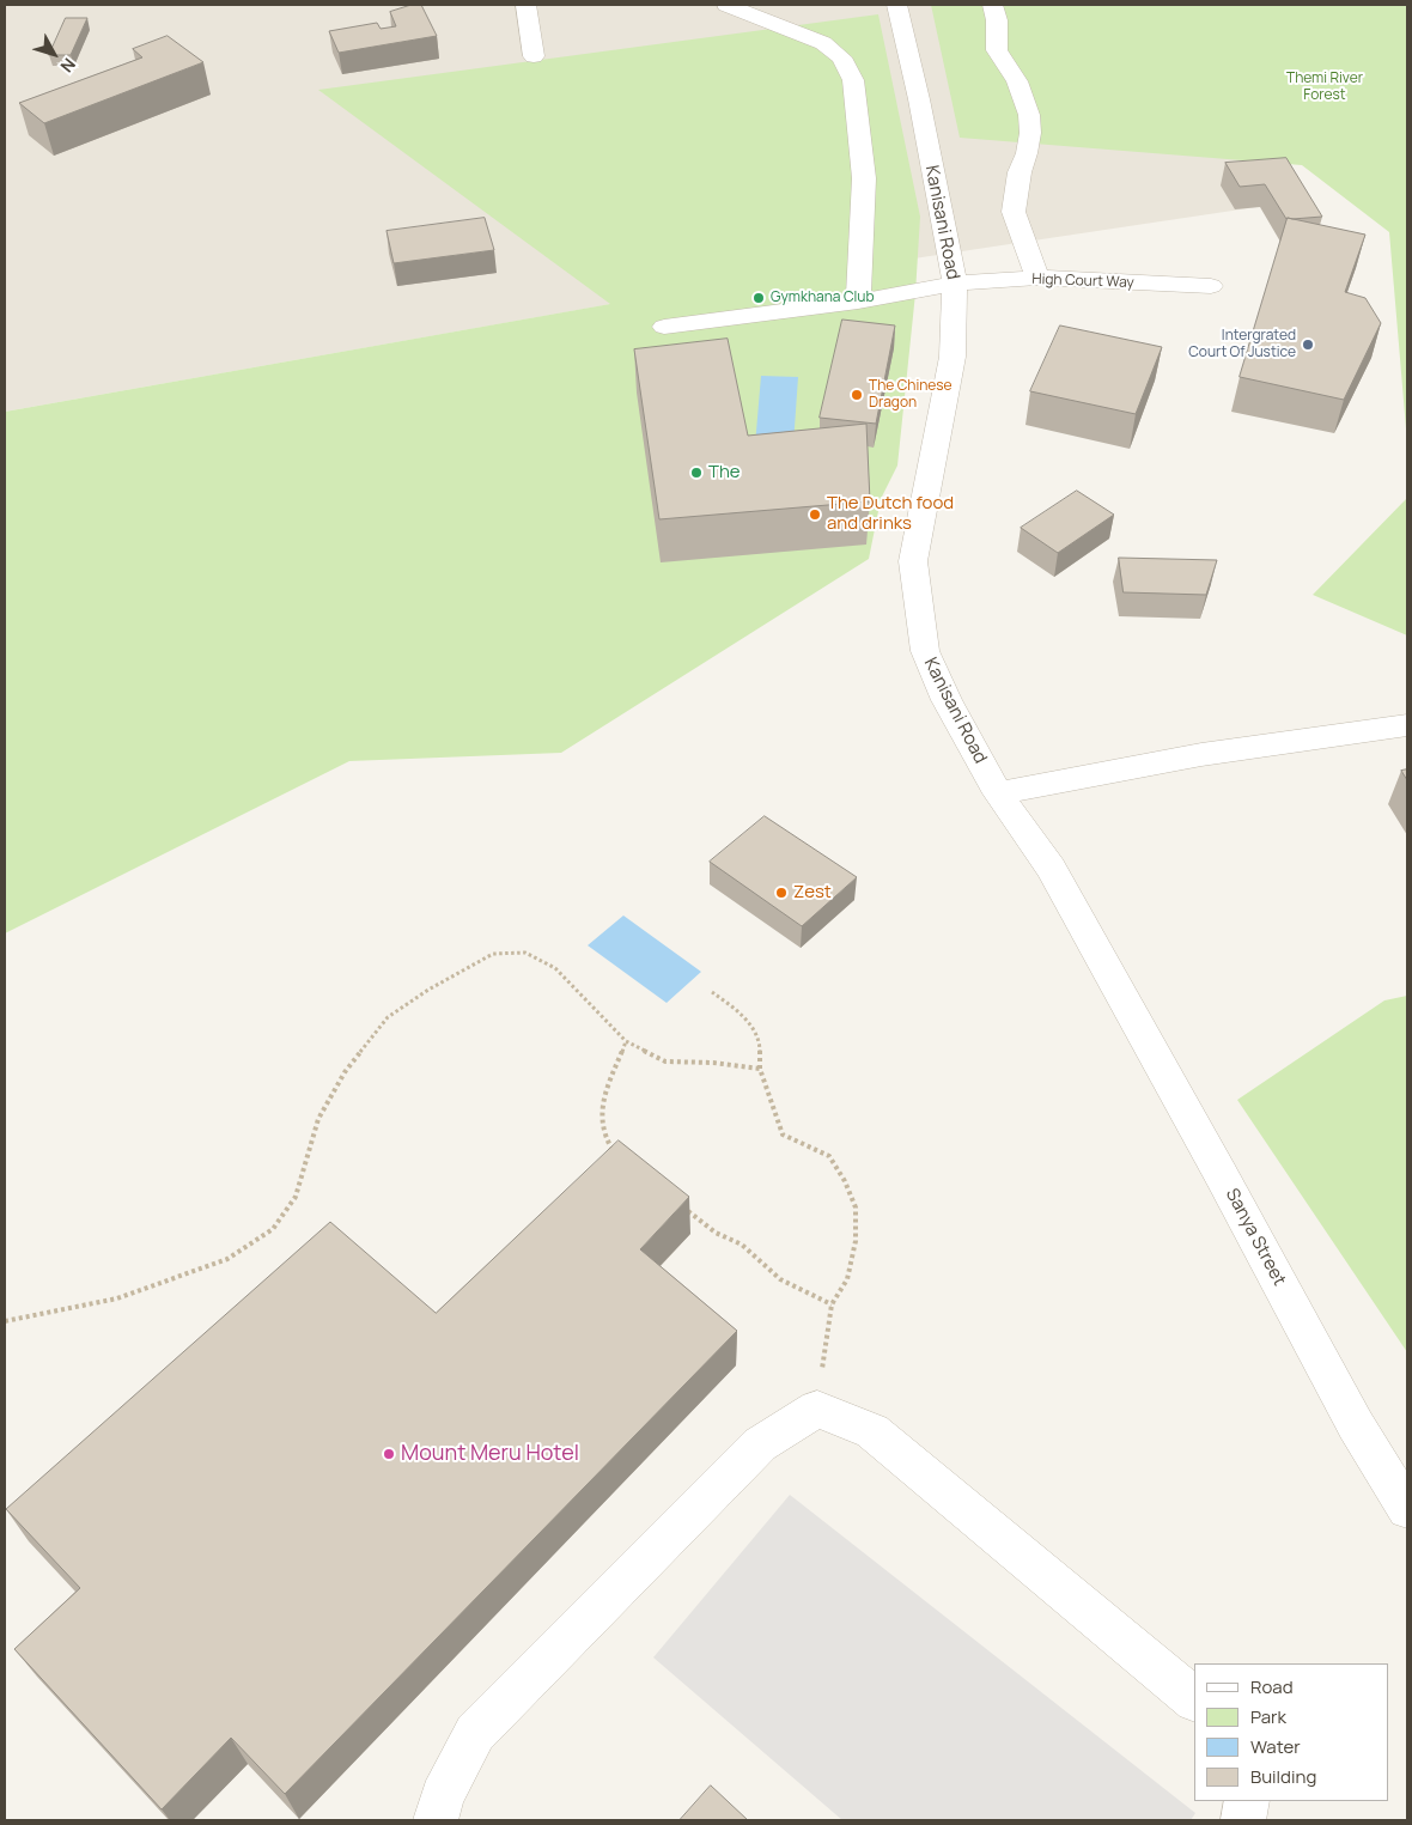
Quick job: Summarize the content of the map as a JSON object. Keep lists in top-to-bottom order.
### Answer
{
  "streets": {
    "street": ["Kanisani Road", "High Court Way", "Sanya Street"]
  },
  "crossings": [
    ["Kanisani Road", "High Court Way"],
    ["Kanisani Road", "Sanya Street"]
  ],
  "parks": ["Themi River Forest"],
  "places": [
    "Gymkhana Club",
    "Intergrated Court Of Justice",
    "The Chinese Dragon",
    "The",
    "The Dutch food and drinks",
    "Zest",
    "Mount Meru Hotel"
  ],
  "legend": [
    "Road",
    "Park",
    "Water",
    "Building"
  ],
  "north": "bottom right"
}
